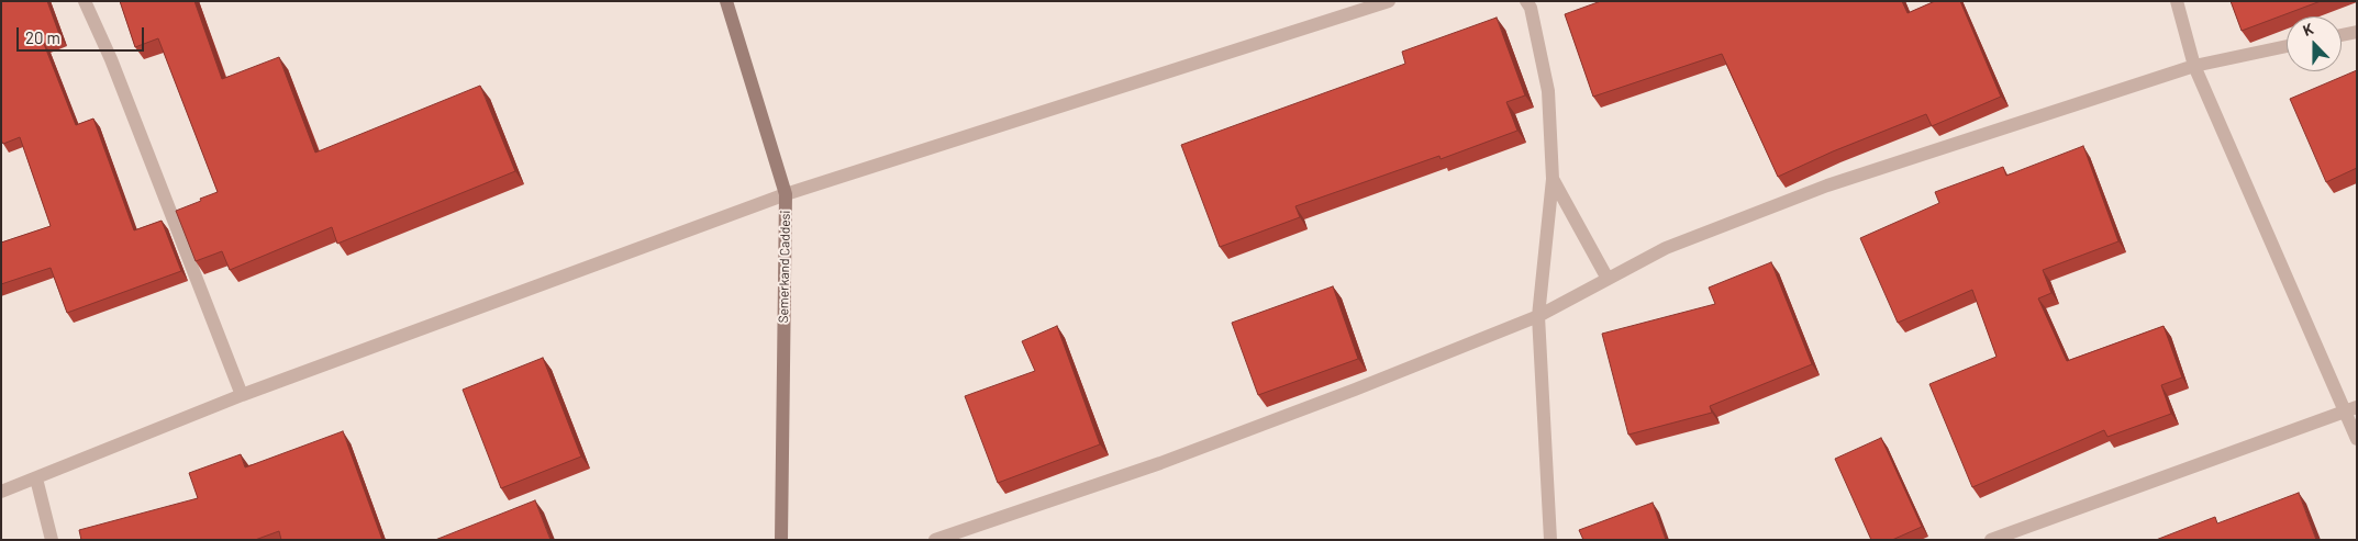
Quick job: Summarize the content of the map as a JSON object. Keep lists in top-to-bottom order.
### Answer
{
  "streets": {
    "street": ["Semerkand Caddesi"]
  },
  "scale_bar": "20 m",
  "north": "top"
}
